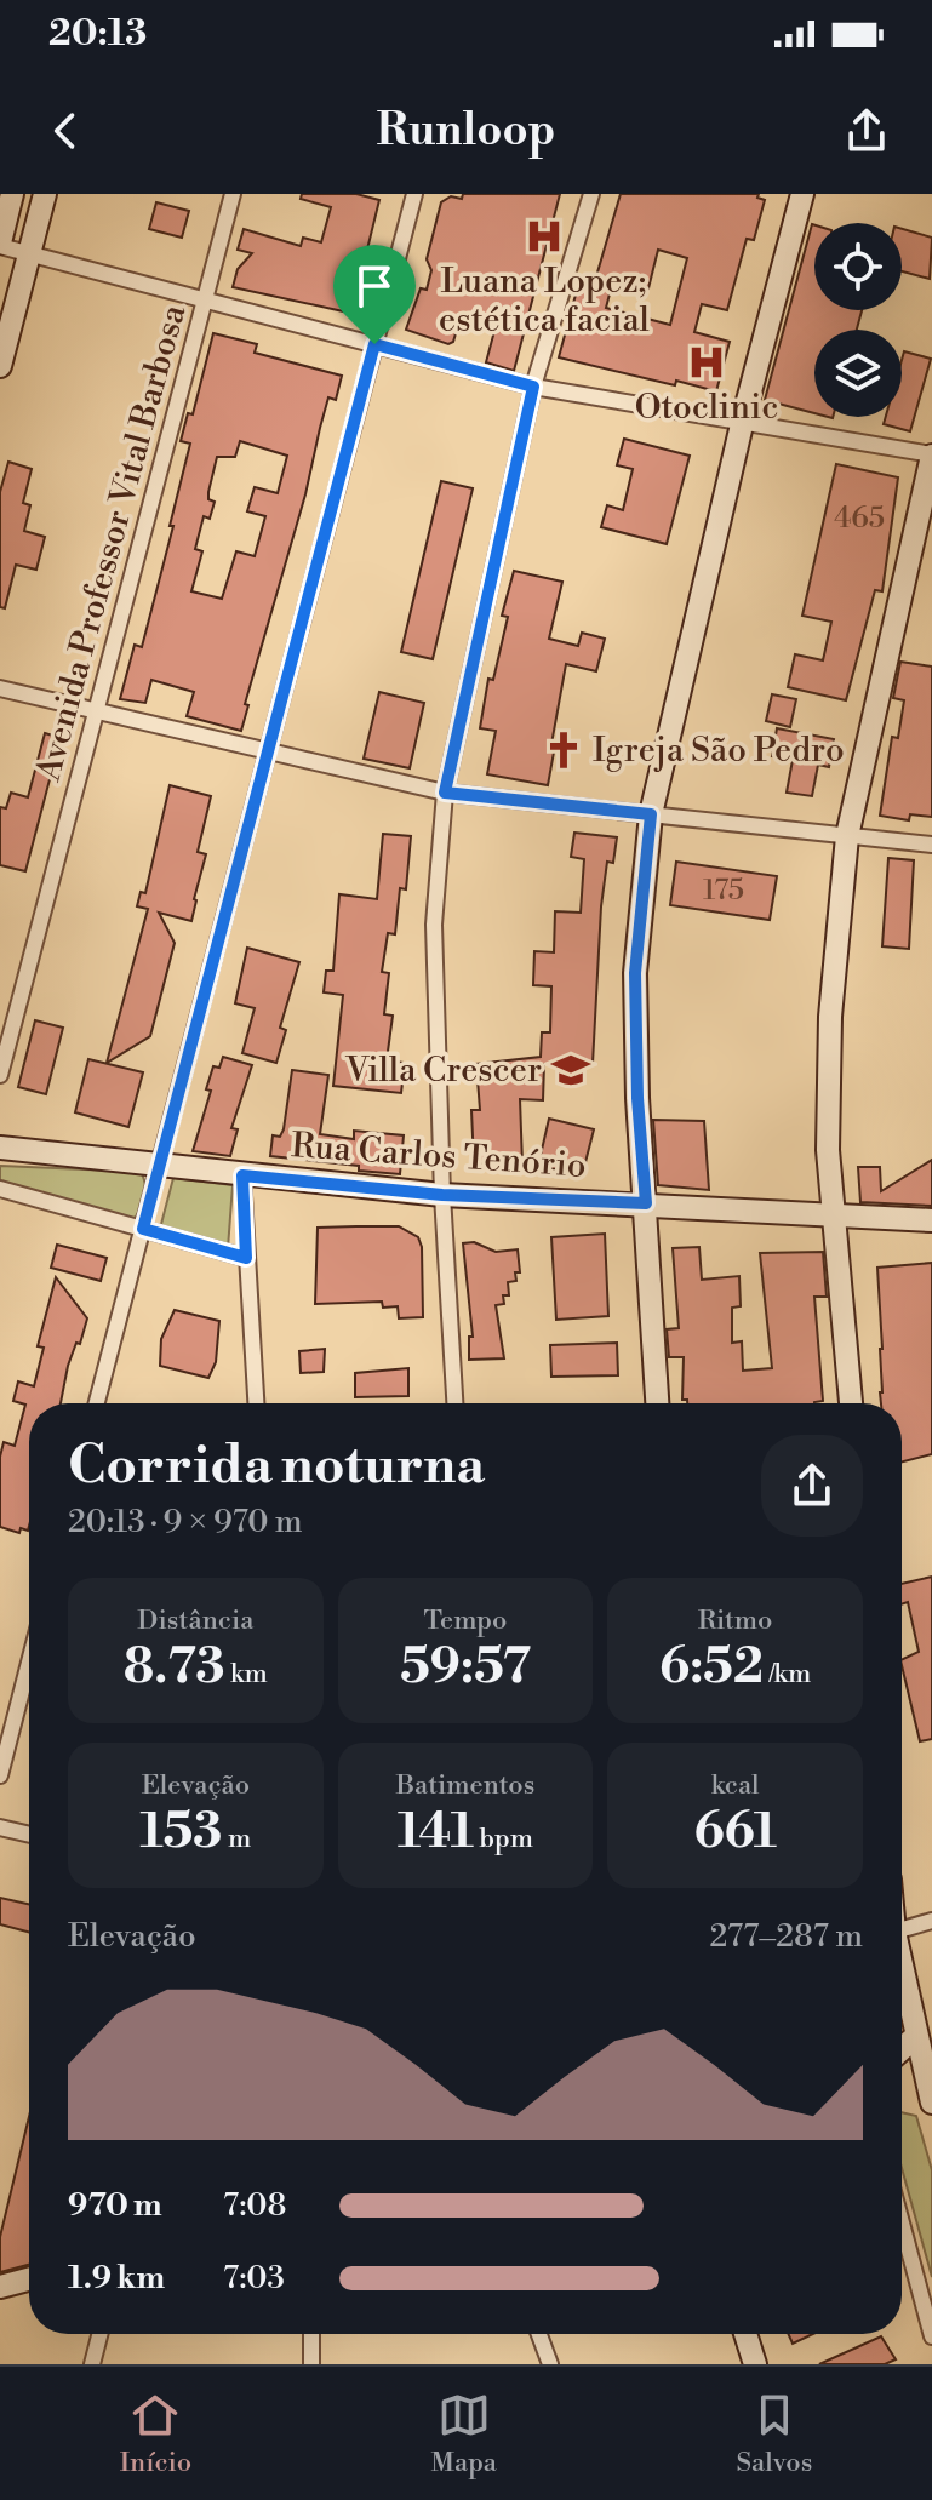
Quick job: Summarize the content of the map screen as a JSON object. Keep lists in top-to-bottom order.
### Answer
{
  "streets": {
    "street": ["Avenida Professor Vital Barbosa", "Rua Carlos Tenório"]
  },
  "places": {
    "hospital": ["Luana Lopez; estética facial", "Otoclinic"],
    "church": ["Igreja São Pedro"],
    "school or university": ["Villa Crescer"]
  },
  "house_numbers": ["465", "175"],
  "page": {
    "status": "20:13",
    "header": "Runloop",
    "heading": ["Corrida noturna", "20:13 · 9 × 970 m"],
    "stats": [
      ["Distância", "8.73 km"],
      ["Tempo", "59:57"],
      ["Ritmo", "6:52 /km"],
      ["Elevação", "153 m"],
      ["Batimentos", "141 bpm"],
      ["kcal", "661"]
    ],
    "chart": ["Elevação", "277–287 m"],
    "list": [
      {
        "name": "970 m",
        "note": "7:08"
      },
      {
        "name": "1.9 km",
        "note": "7:03"
      }
    ],
    "tabs": ["Início", "Mapa", "Salvos"]
  }
}
